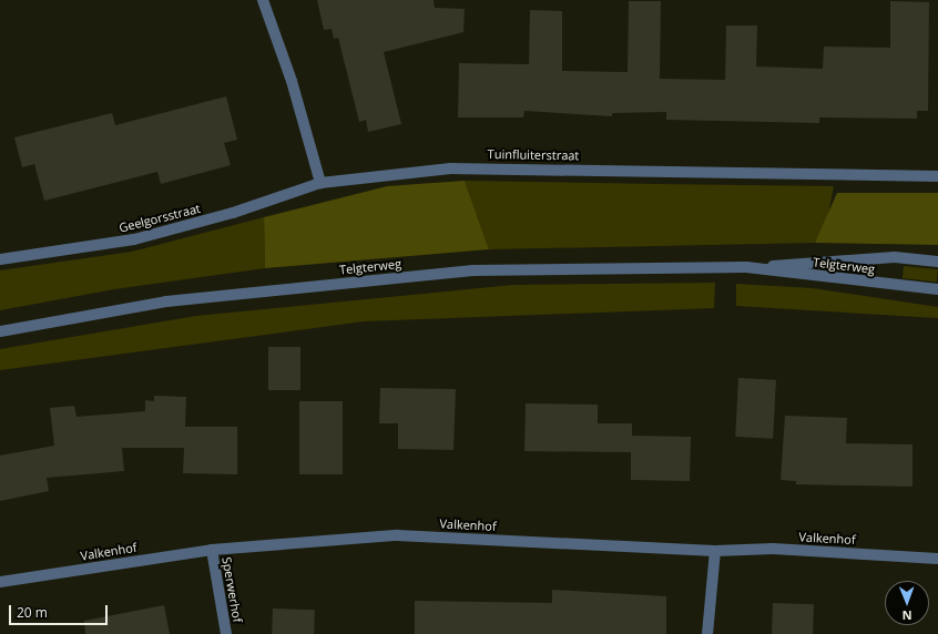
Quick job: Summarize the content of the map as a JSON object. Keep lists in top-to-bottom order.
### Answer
{
  "streets": {
    "street": [
      "Tuinfluiterstraat",
      "Geelgorsstraat",
      "Telgterweg",
      "Valkenhof",
      "Sperwerhof"
    ]
  },
  "crossings": [
    ["Tuinfluiterstraat", "Geelgorsstraat"],
    ["Valkenhof", "Sperwerhof"]
  ],
  "scale_bar": "20 m",
  "north": "bottom"
}
